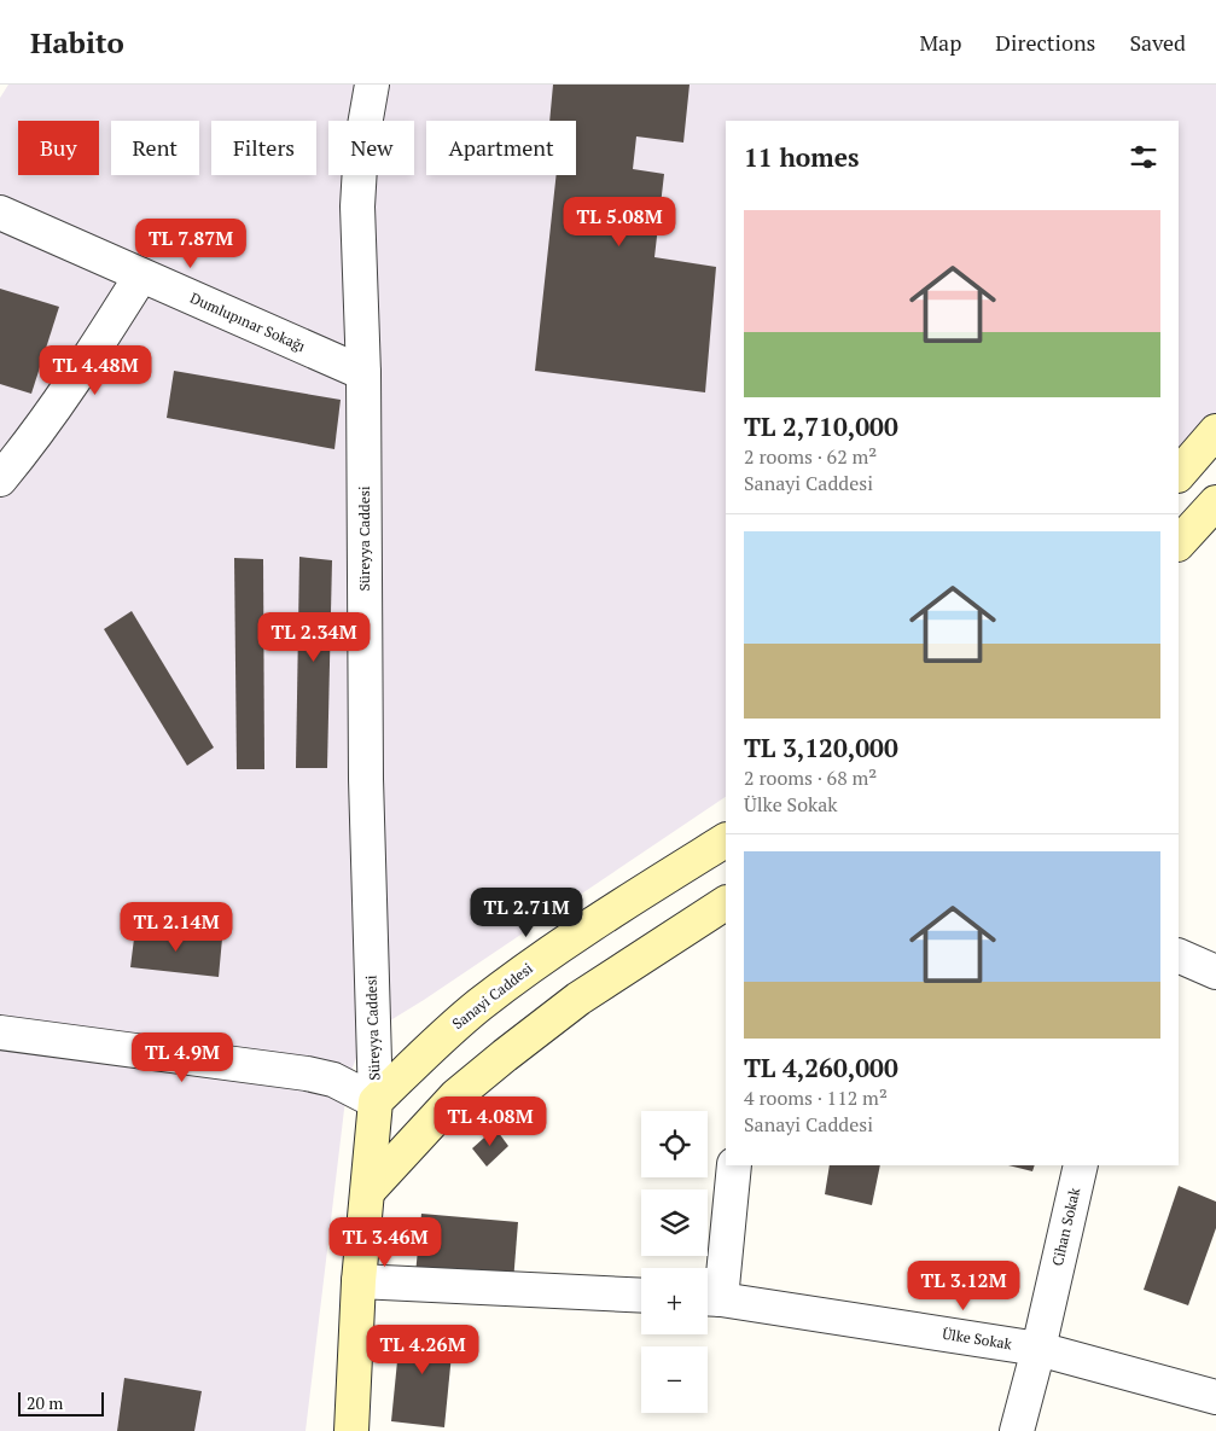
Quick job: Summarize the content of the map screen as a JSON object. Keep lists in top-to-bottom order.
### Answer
{
  "streets": {
    "main road": ["Sanayi Caddesi"],
    "street": [
      "Dumlupınar Sokağı",
      "Süreyya Caddesi",
      "Cihan Sokak",
      "Ülke Sokak"
    ]
  },
  "crossings": [
    ["Dumlupınar Sokağı", "Süreyya Caddesi"],
    ["Süreyya Caddesi", "Sanayi Caddesi"],
    ["Cihan Sokak", "Ülke Sokak"]
  ],
  "scale_bar": "20 m",
  "page": {
    "header": "Habito",
    "nav": ["Map", "Directions", "Saved"],
    "chip": [
      "Buy",
      "Rent",
      "Filters",
      "New",
      "Apartment"
    ],
    "heading": "11 homes",
    "list": [
      {
        "name": "TL 2,710,000",
        "note": "2 rooms · 62 m² · Sanayi Caddesi"
      },
      {
        "name": "TL 3,120,000",
        "note": "2 rooms · 68 m² · Ülke Sokak"
      },
      {
        "name": "TL 4,260,000",
        "note": "4 rooms · 112 m² · Sanayi Caddesi"
      }
    ],
    "price": [
      "TL 5.08M",
      "TL 7.87M",
      "TL 4.48M",
      "TL 2.34M",
      "TL 2.71M",
      "TL 2.14M",
      "TL 4.9M",
      "TL 4.08M",
      "TL 3.46M",
      "TL 3.12M",
      "TL 4.26M"
    ],
    "map_buttons": ["+", "−"],
    "scale": "20 m"
  }
}
